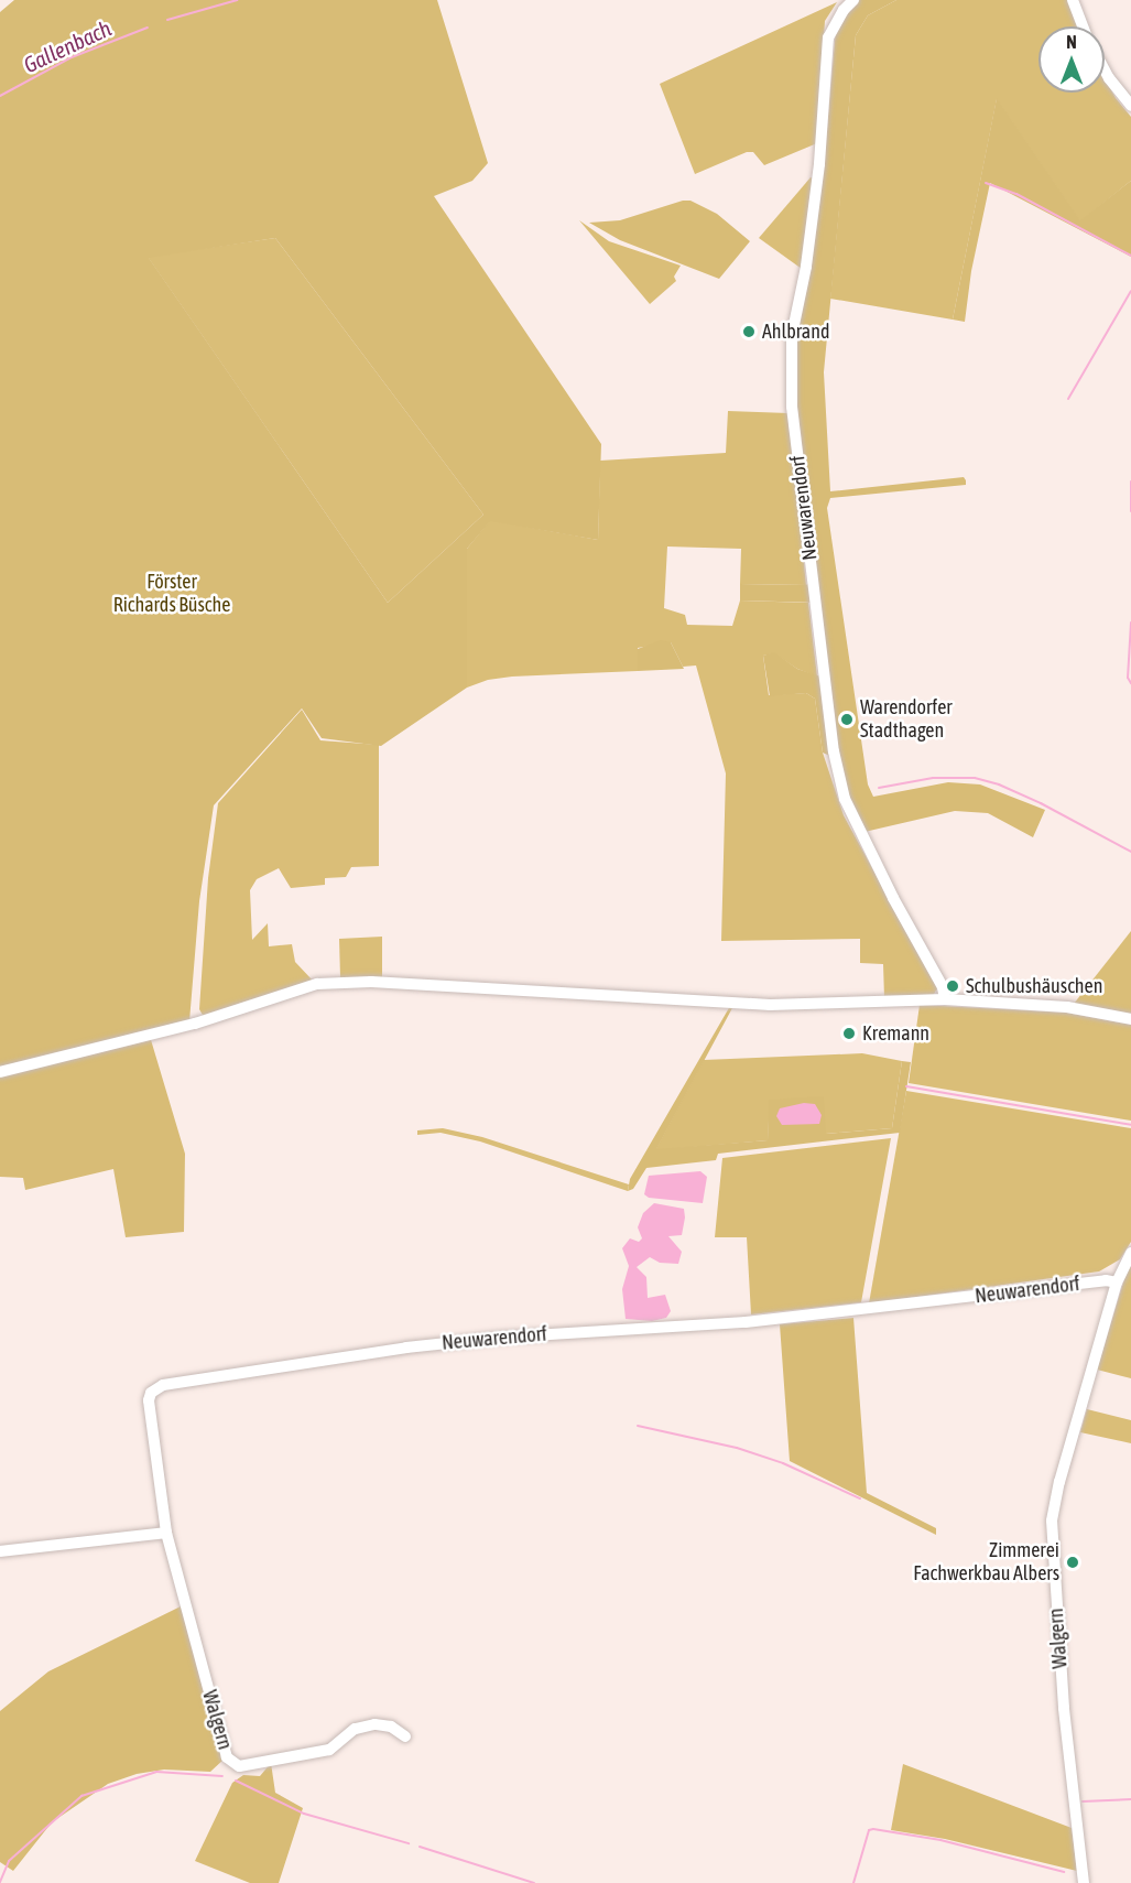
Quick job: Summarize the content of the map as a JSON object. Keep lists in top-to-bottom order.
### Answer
{
  "streets": {
    "street": ["Neuwarendorf", "Walgern"]
  },
  "crossings": [
    ["Neuwarendorf", "Walgern"]
  ],
  "water": ["Gallenbach"],
  "parks": ["Förster Richards Büsche"],
  "places": [
    "Ahlbrand",
    "Warendorfer Stadthagen",
    "Schulbushäuschen",
    "Kremann",
    "Zimmerei Fachwerkbau Albers"
  ],
  "north": "top"
}
